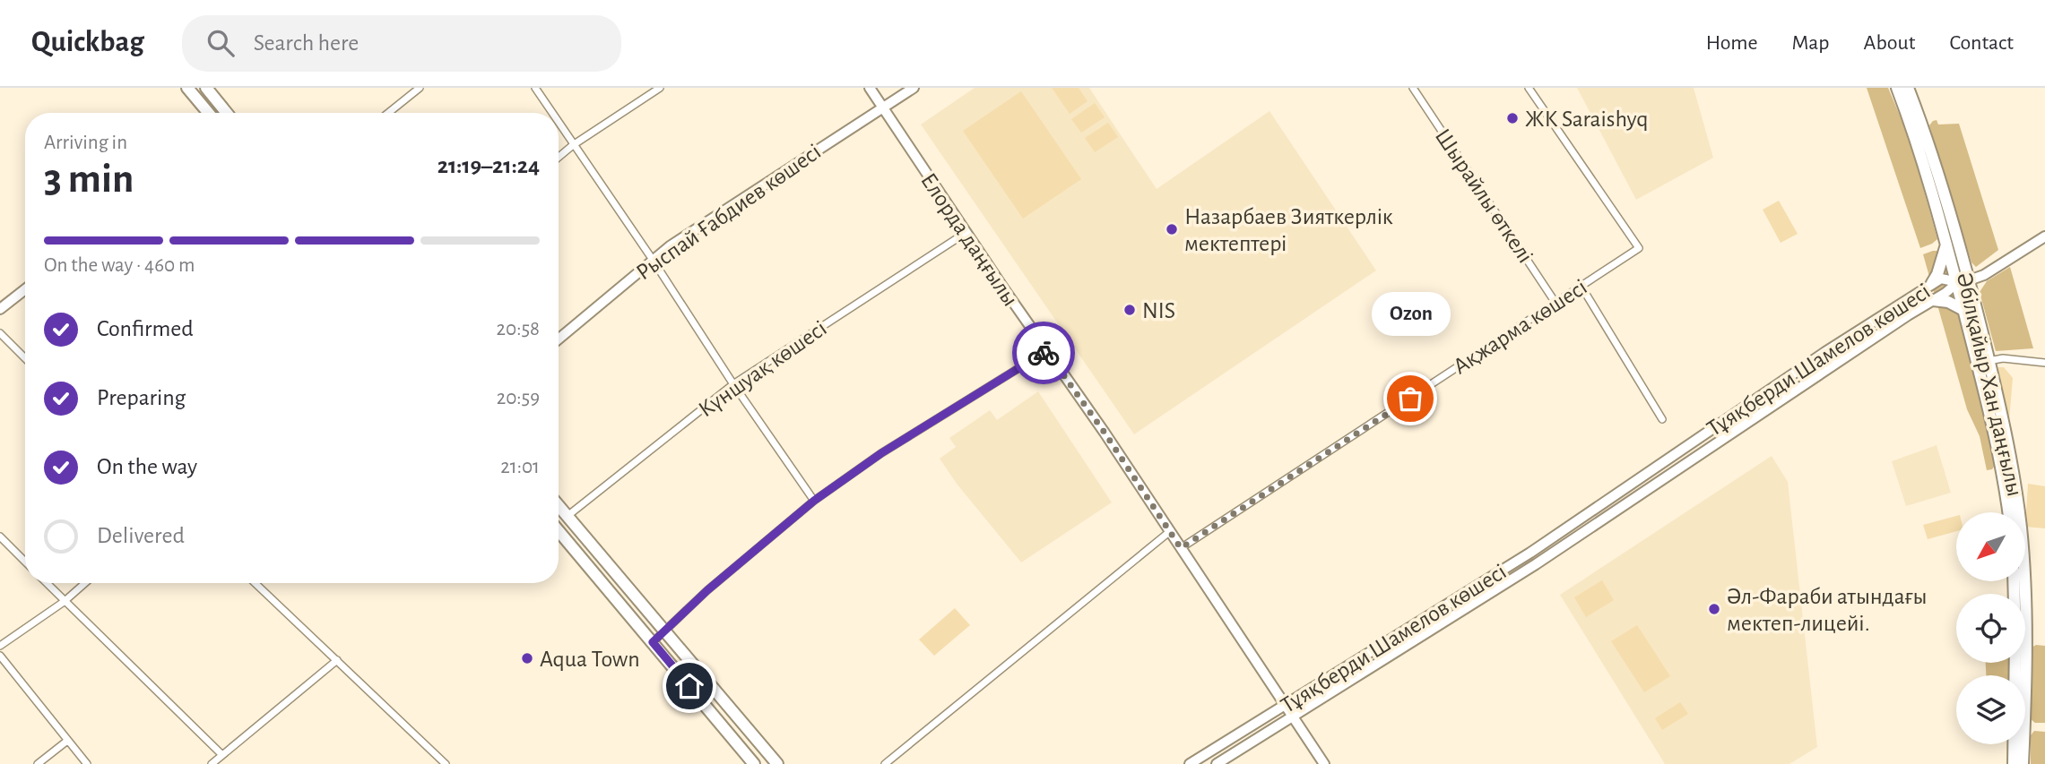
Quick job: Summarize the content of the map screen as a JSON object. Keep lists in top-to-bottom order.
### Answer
{
  "streets": {
    "main road": ["Әбілқайыр Хан даңғылы"],
    "street": [
      "Шырайлы өткелі",
      "Рыспай Ғабдиев көшесі",
      "Елорда даңғылы",
      "Ақжарма көшесі",
      "Тұяқберди Шамелов көшесі",
      "Күншуақ көшесі"
    ]
  },
  "crossings": [
    ["Шырайлы өткелі", "Ақжарма көшесі"],
    ["Рыспай Ғабдиев көшесі", "Елорда даңғылы"],
    ["Елорда даңғылы", "Ақжарма көшесі"],
    ["Елорда даңғылы", "Тұяқберди Шамелов көшесі"],
    ["Елорда даңғылы", "Күншуақ көшесі"],
    ["Тұяқберди Шамелов көшесі", "Әбілқайыр Хан даңғылы"]
  ],
  "places": [
    "ЖК Saraishyq",
    "Назарбаев Зияткерлік мектептері",
    "NIS",
    "Ozon",
    "Әл-Фараби атындағы мектеп-лицейі.",
    "Aqua Town"
  ],
  "north": "bottom left",
  "page": {
    "header": "Quickbag",
    "search": "Search here",
    "nav": [
      "Home",
      "Map",
      "About",
      "Contact"
    ],
    "heading": ["3 min", "Arriving in", "21:19–21:24"],
    "bar": "On the way · 460 m",
    "bubble": "Ozon",
    "list": [
      ["Confirmed", "20:58"],
      ["Preparing", "20:59"],
      ["On the way", "21:01"],
      "Delivered"
    ]
  }
}
